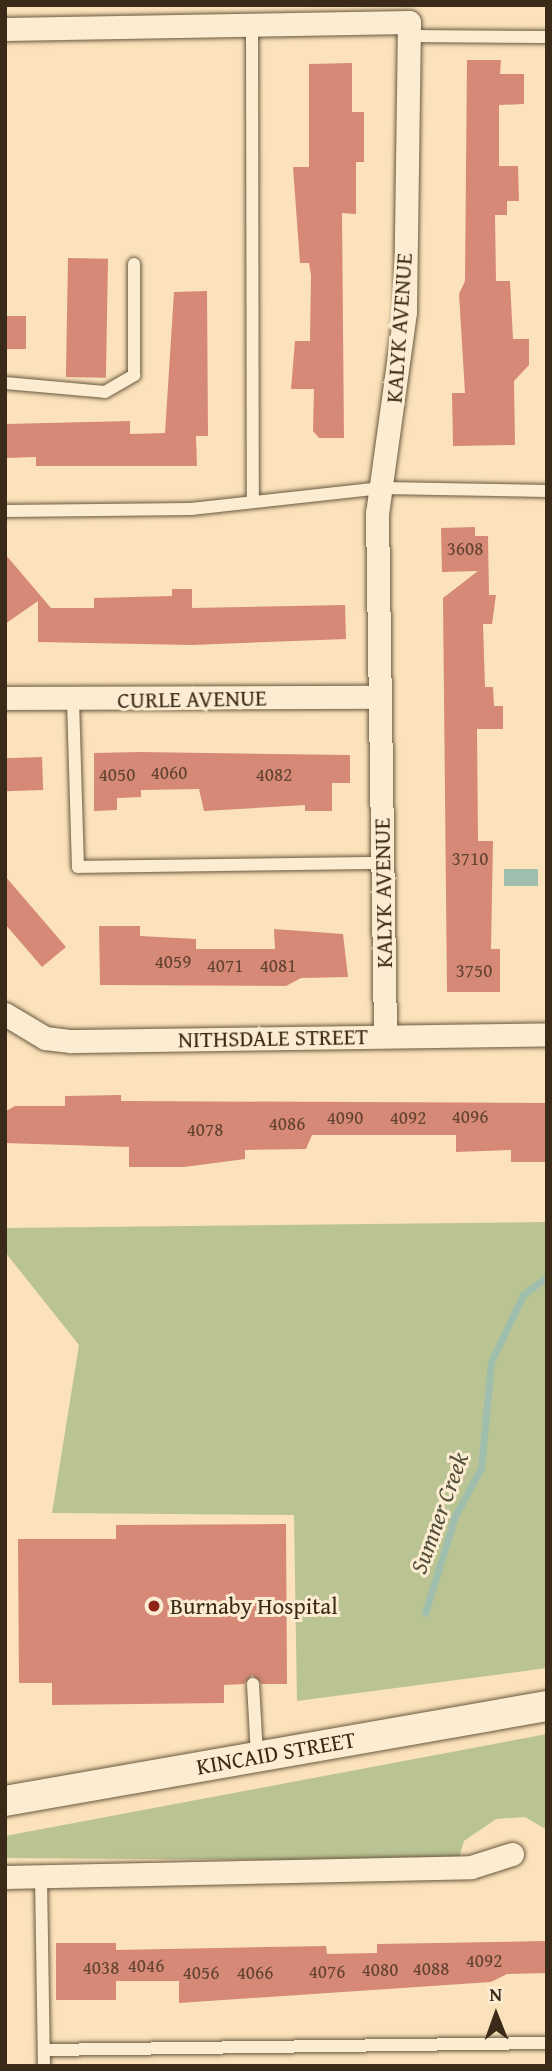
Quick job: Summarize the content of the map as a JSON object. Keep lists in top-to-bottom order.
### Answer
{
  "streets": {
    "street": [
      "KALYK AVENUE",
      "CURLE AVENUE",
      "NITHSDALE STREET",
      "KINCAID STREET"
    ]
  },
  "crossings": [
    ["KALYK AVENUE", "CURLE AVENUE"],
    ["KALYK AVENUE", "NITHSDALE STREET"]
  ],
  "water": ["Sumner Creek"],
  "places": ["Burnaby Hospital"],
  "house_numbers": [
    "3608",
    "4060",
    "4050",
    "4082",
    "3710",
    "4059",
    "4071",
    "4081",
    "3750",
    "4096",
    "4090",
    "4092",
    "4086",
    "4078",
    "4092",
    "4046",
    "4038",
    "4088",
    "4080",
    "4076",
    "4056",
    "4066"
  ],
  "north": "top"
}
